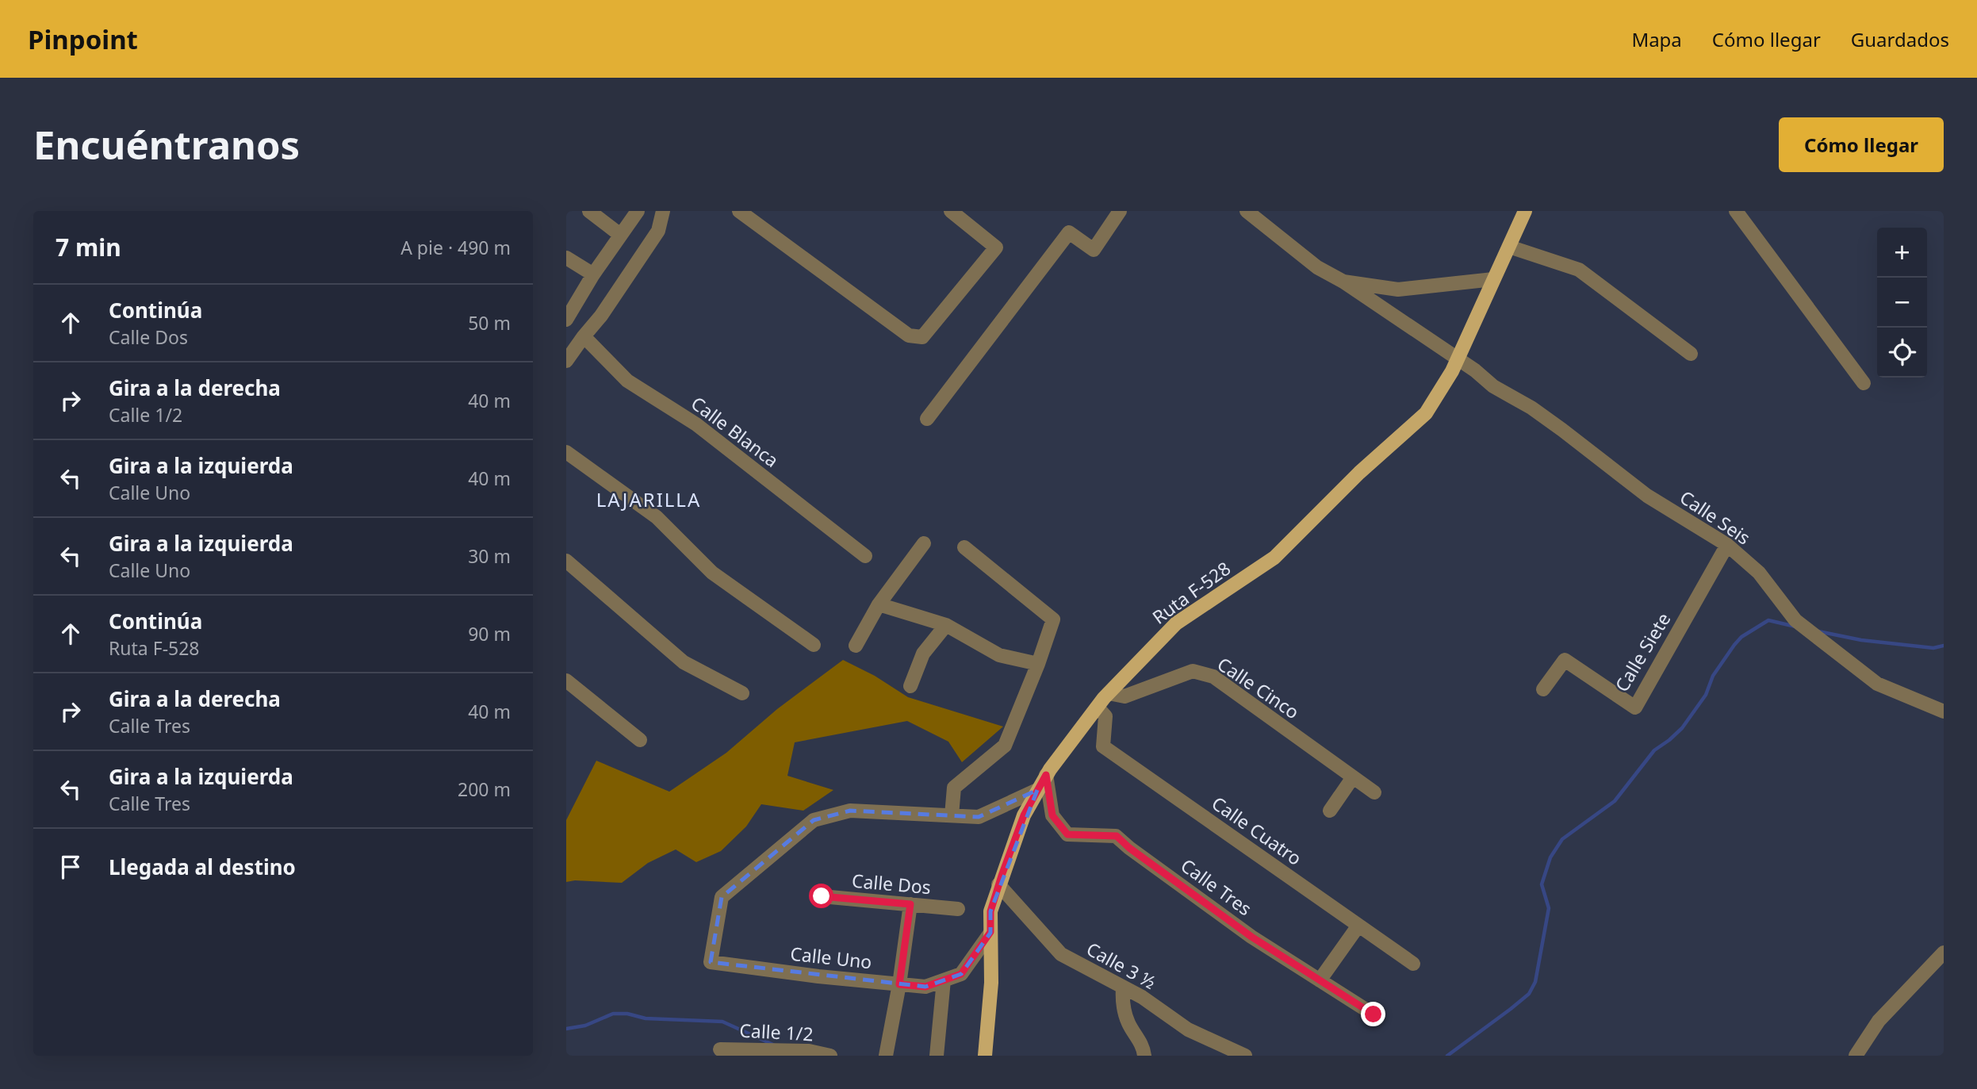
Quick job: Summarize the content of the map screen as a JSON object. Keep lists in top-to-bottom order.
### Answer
{
  "streets": {
    "main road": ["Ruta F-528"],
    "street": [
      "Calle Blanca",
      "Calle Seis",
      "Calle Siete",
      "Calle Cinco",
      "Calle Cuatro",
      "Calle Dos",
      "Calle Tres",
      "Calle Uno",
      "Calle 3 ½",
      "Calle 1/2"
    ]
  },
  "crossings": [
    ["Calle Seis", "Ruta F-528"],
    ["Calle Seis", "Calle Siete"],
    ["Ruta F-528", "Calle Cinco"],
    ["Ruta F-528", "Calle Cuatro"],
    ["Ruta F-528", "Calle Tres"],
    ["Ruta F-528", "Calle Uno"],
    ["Ruta F-528", "Calle 3 ½"]
  ],
  "districts": ["LAJARILLA"],
  "page": {
    "header": "Pinpoint",
    "nav": ["Mapa", "Cómo llegar", "Guardados"],
    "buttons": "Cómo llegar",
    "title": "Encuéntranos",
    "heading": ["7 min", "A pie · 490 m"],
    "map_buttons": ["+", "−"],
    "list": [
      ["Continúa", "Calle Dos", "50 m"],
      ["Gira a la derecha", "Calle 1/2", "40 m"],
      ["Gira a la izquierda", "Calle Uno", "40 m"],
      ["Gira a la izquierda", "Calle Uno", "30 m"],
      ["Continúa", "Ruta F-528", "90 m"],
      ["Gira a la derecha", "Calle Tres", "40 m"],
      ["Gira a la izquierda", "Calle Tres", "200 m"],
      "Llegada al destino"
    ]
  }
}
